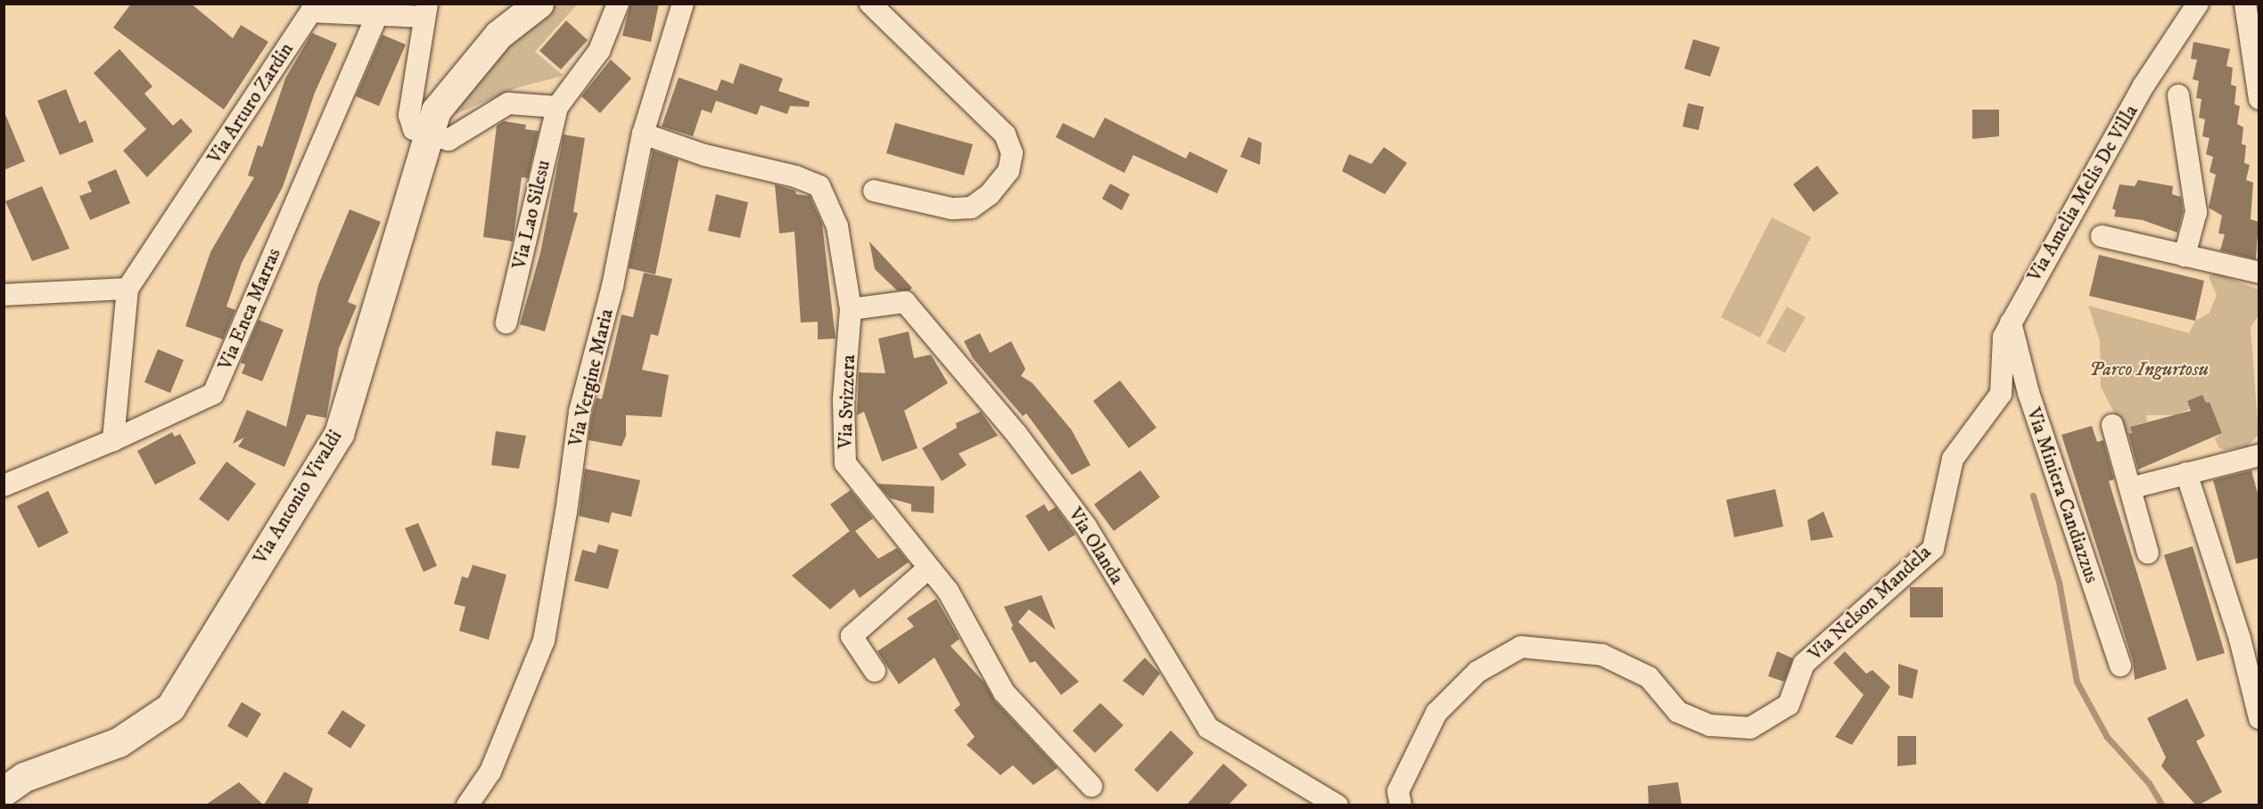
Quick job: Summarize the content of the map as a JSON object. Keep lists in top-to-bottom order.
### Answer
{
  "streets": {
    "main road": ["Via Antonio Vivaldi"],
    "street": [
      "Via Arturo Zardin",
      "Via Amelia Melis De Villa",
      "Via Lao Silesu",
      "Via Enea Marras",
      "Via Vergine Maria",
      "Via Svizzera",
      "Via Miniera Candiazzus",
      "Via Olanda",
      "Via Nelson Mandela"
    ]
  },
  "crossings": [
    ["Via Arturo Zardin", "Via Enea Marras"],
    ["Via Amelia Melis De Villa", "Via Miniera Candiazzus"],
    ["Via Amelia Melis De Villa", "Via Nelson Mandela"],
    ["Via Vergine Maria", "Via Svizzera"],
    ["Via Svizzera", "Via Olanda"]
  ],
  "parks": ["Parco Ingurtosu"]
}
